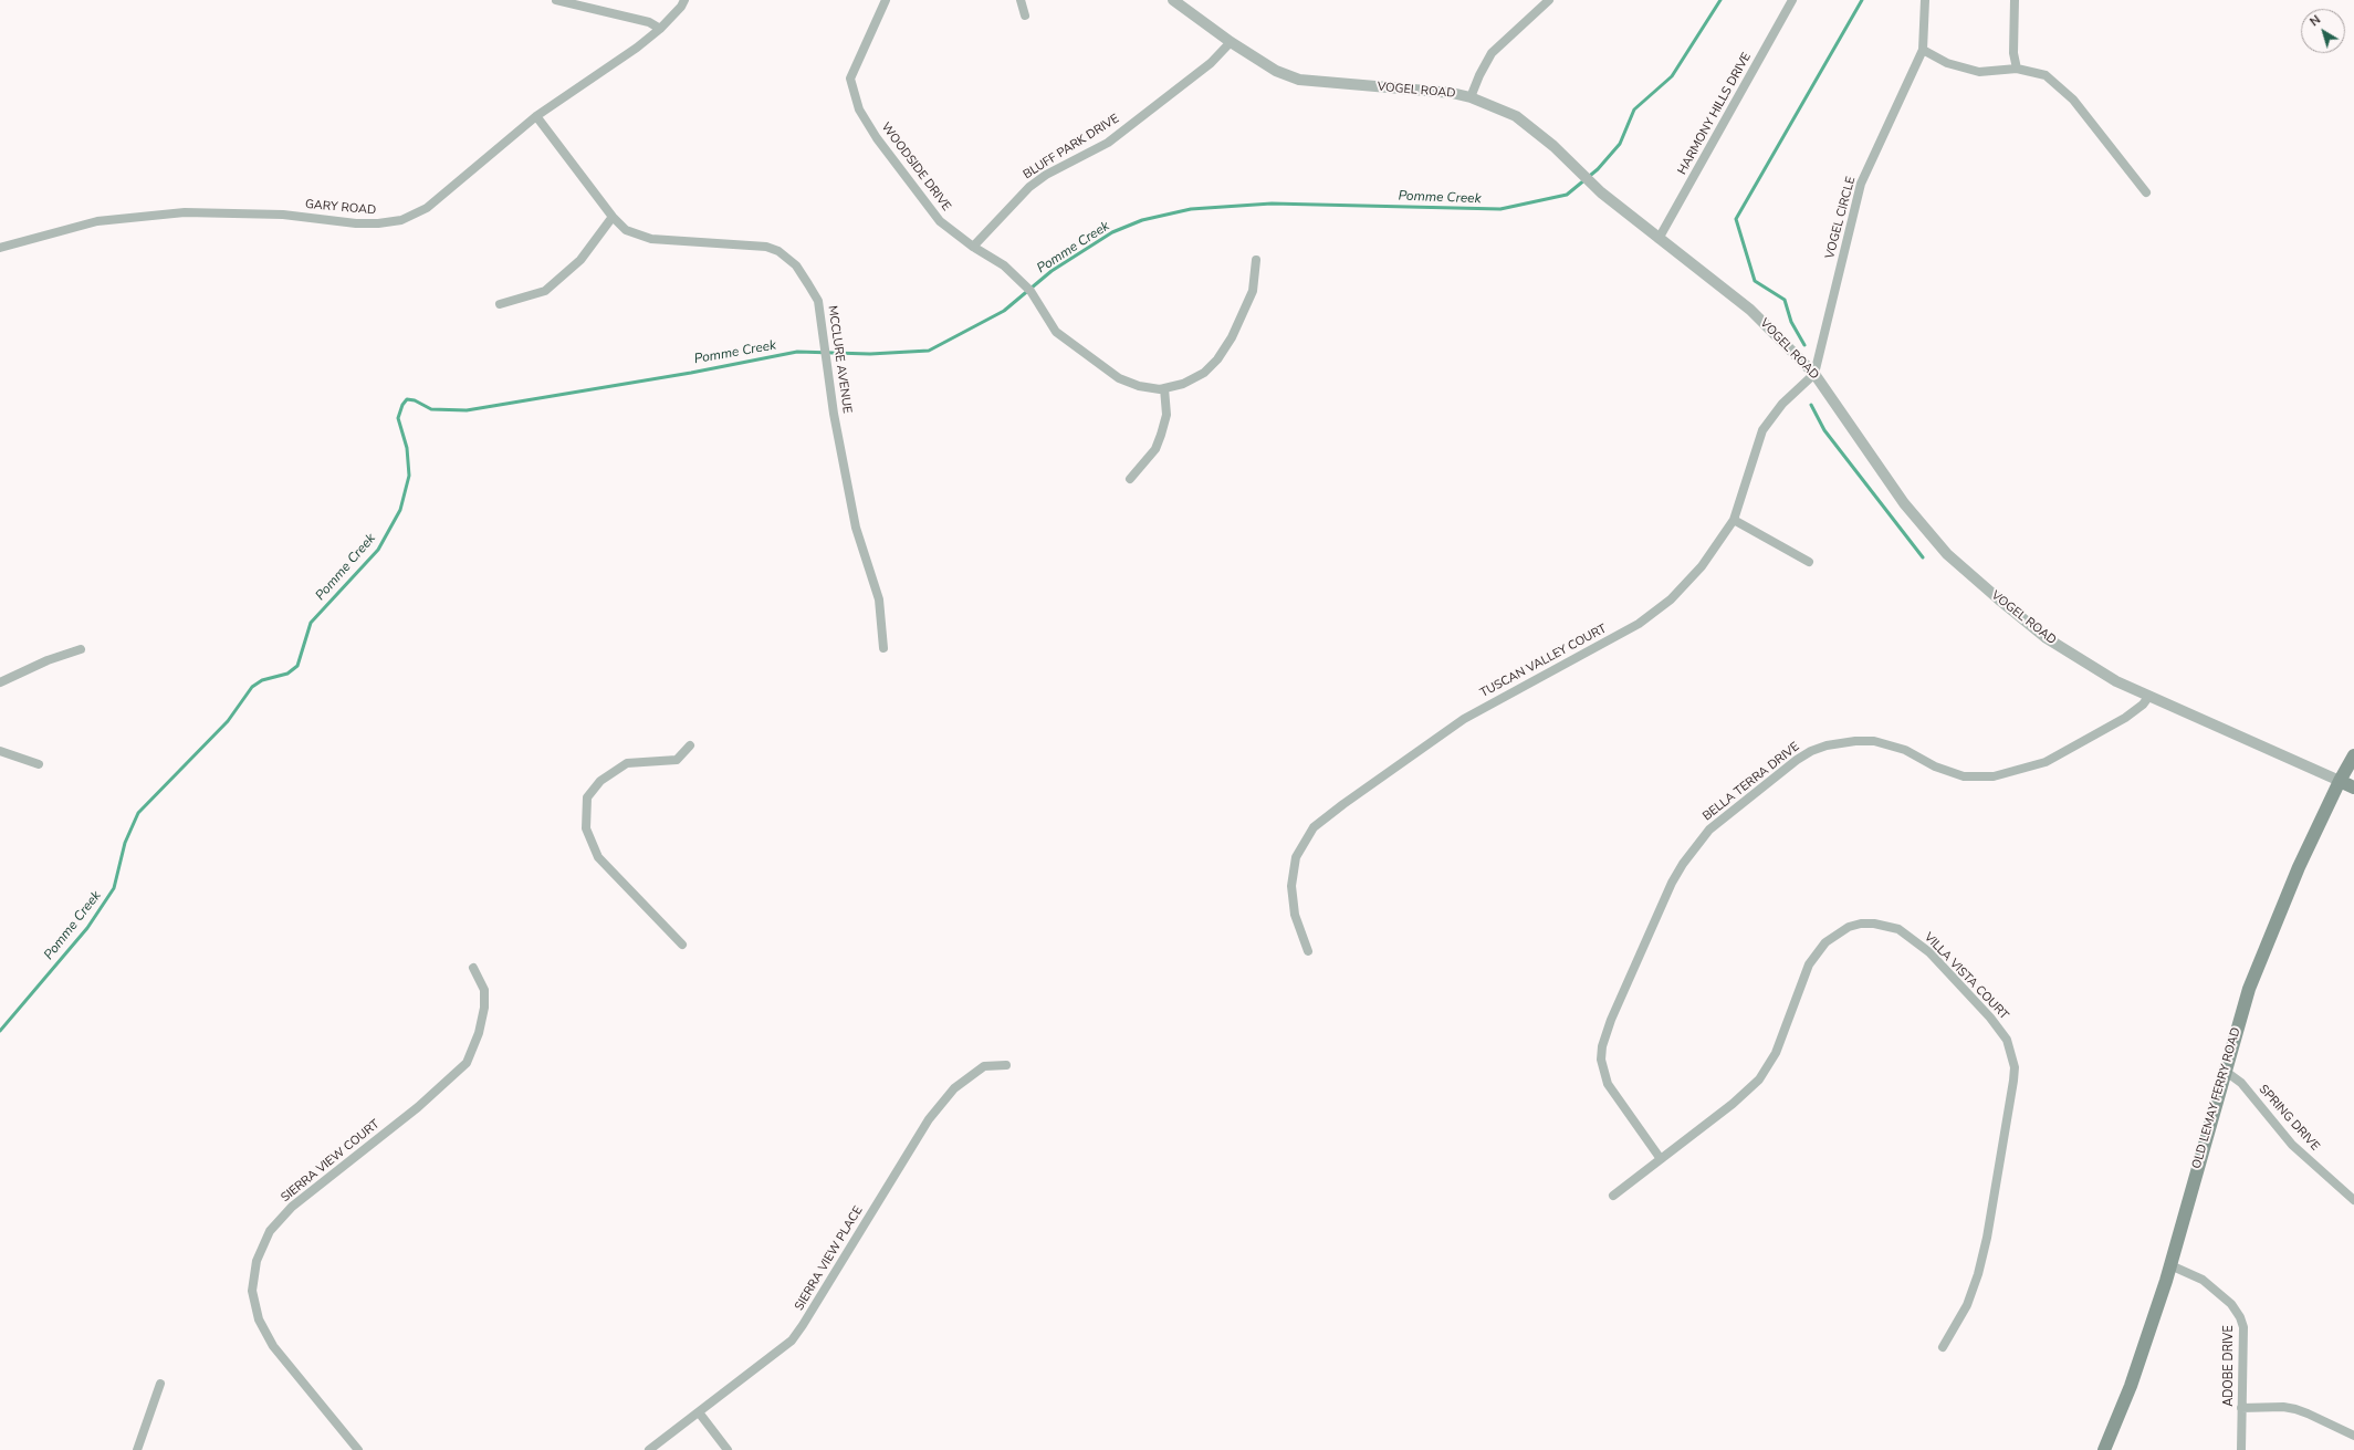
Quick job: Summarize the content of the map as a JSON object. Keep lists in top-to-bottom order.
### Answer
{
  "streets": {
    "main road": ["VOGEL ROAD", "OLD LEMAY FERRY ROAD"],
    "street": [
      "HARMONY HILLS DRIVE",
      "BLUFF PARK DRIVE",
      "WOODSIDE DRIVE",
      "GARY ROAD",
      "VOGEL CIRCLE",
      "MCCLURE AVENUE",
      "TUSCAN VALLEY COURT",
      "BELLA TERRA DRIVE",
      "VILLA VISTA COURT",
      "SPRING DRIVE",
      "SIERRA VIEW COURT",
      "SIERRA VIEW PLACE",
      "ADOBE DRIVE"
    ]
  },
  "crossings": [
    ["VOGEL ROAD", "HARMONY HILLS DRIVE"],
    ["VOGEL ROAD", "BLUFF PARK DRIVE"],
    ["VOGEL ROAD", "VOGEL CIRCLE"],
    ["VOGEL ROAD", "TUSCAN VALLEY COURT"],
    ["VOGEL ROAD", "BELLA TERRA DRIVE"],
    ["VOGEL ROAD", "OLD LEMAY FERRY ROAD"],
    ["BLUFF PARK DRIVE", "WOODSIDE DRIVE"],
    ["GARY ROAD", "MCCLURE AVENUE"],
    ["VOGEL CIRCLE", "TUSCAN VALLEY COURT"],
    ["BELLA TERRA DRIVE", "VILLA VISTA COURT"],
    ["OLD LEMAY FERRY ROAD", "SPRING DRIVE"],
    ["OLD LEMAY FERRY ROAD", "ADOBE DRIVE"]
  ],
  "water": ["Pomme Creek"],
  "north": "top left"
}
